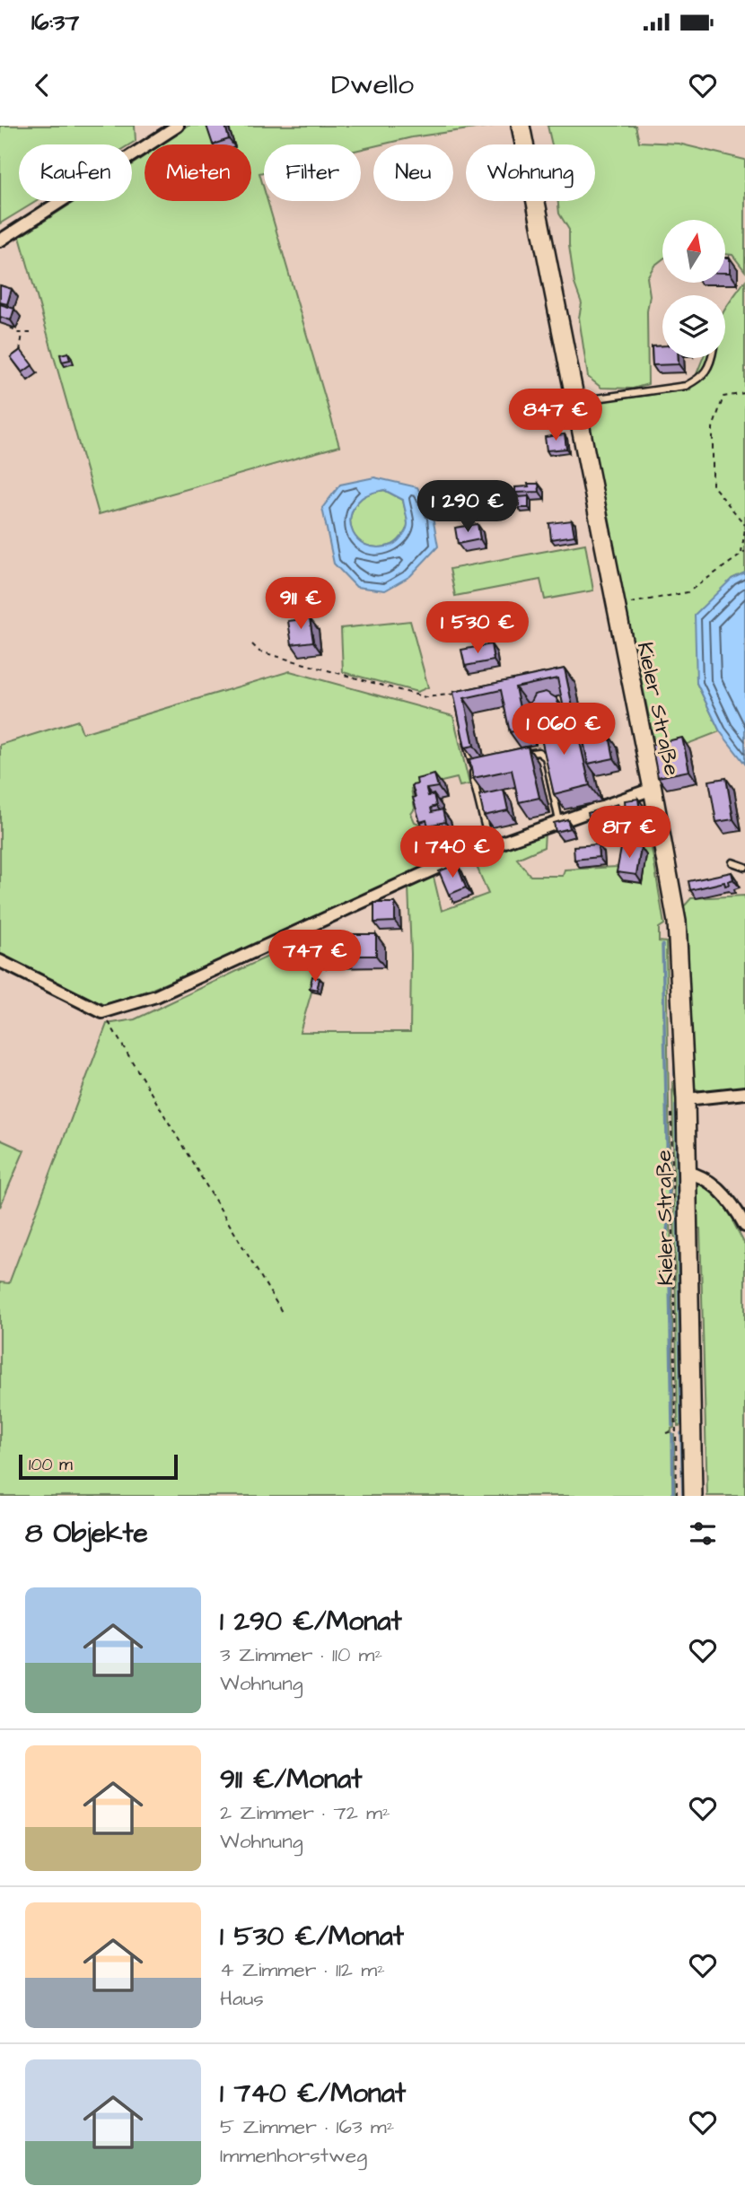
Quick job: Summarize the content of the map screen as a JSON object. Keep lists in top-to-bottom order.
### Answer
{
  "streets": {
    "main road": ["Kieler Straße"]
  },
  "scale_bar": "100 m",
  "north": "top",
  "page": {
    "status": "16:37",
    "header": "Dwello",
    "chip": [
      "Kaufen",
      "Mieten",
      "Filter",
      "Neu",
      "Wohnung"
    ],
    "price": [
      "847 €",
      "1 290 €",
      "911 €",
      "1 530 €",
      "1 060 €",
      "817 €",
      "1 740 €",
      "747 €"
    ],
    "scale": "100 m",
    "heading": "8 Objekte",
    "list": [
      {
        "name": "1 290 €/Monat",
        "note": "3 Zimmer · 110 m² · Wohnung"
      },
      {
        "name": "911 €/Monat",
        "note": "2 Zimmer · 72 m² · Wohnung"
      },
      {
        "name": "1 530 €/Monat",
        "note": "4 Zimmer · 112 m² · Haus"
      },
      {
        "name": "1 740 €/Monat",
        "note": "5 Zimmer · 163 m² · Immenhorstweg"
      }
    ]
  }
}
